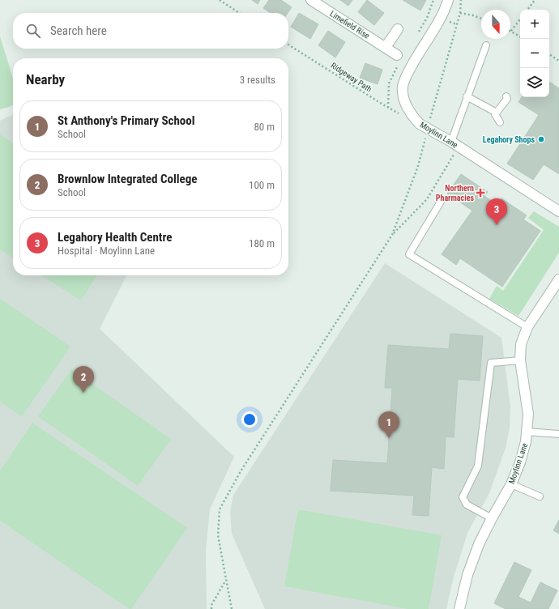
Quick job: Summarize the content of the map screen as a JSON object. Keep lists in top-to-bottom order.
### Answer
{
  "streets": {
    "street": ["Limefield Rise", "Moylinn Lane"],
    "path": ["Ridgeway Path"]
  },
  "crossings": [
    ["Ridgeway Path", "Moylinn Lane"]
  ],
  "places": {
    "other": ["Legahory Shops"],
    "health": ["Northern Pharmacies"]
  },
  "north": "bottom",
  "page": {
    "map_buttons": ["+", "−"],
    "search": "Search here",
    "heading": ["Nearby", "3 results"],
    "list": [
      {
        "mark": "1",
        "name": "St Anthony's Primary School",
        "note": "School",
        "value": "80 m"
      },
      {
        "mark": "2",
        "name": "Brownlow Integrated College",
        "note": "School",
        "value": "100 m"
      },
      {
        "mark": "3",
        "name": "Legahory Health Centre",
        "note": "Hospital · Moylinn Lane",
        "value": "180 m"
      }
    ],
    "pins": ["3", "2", "1"]
  }
}
